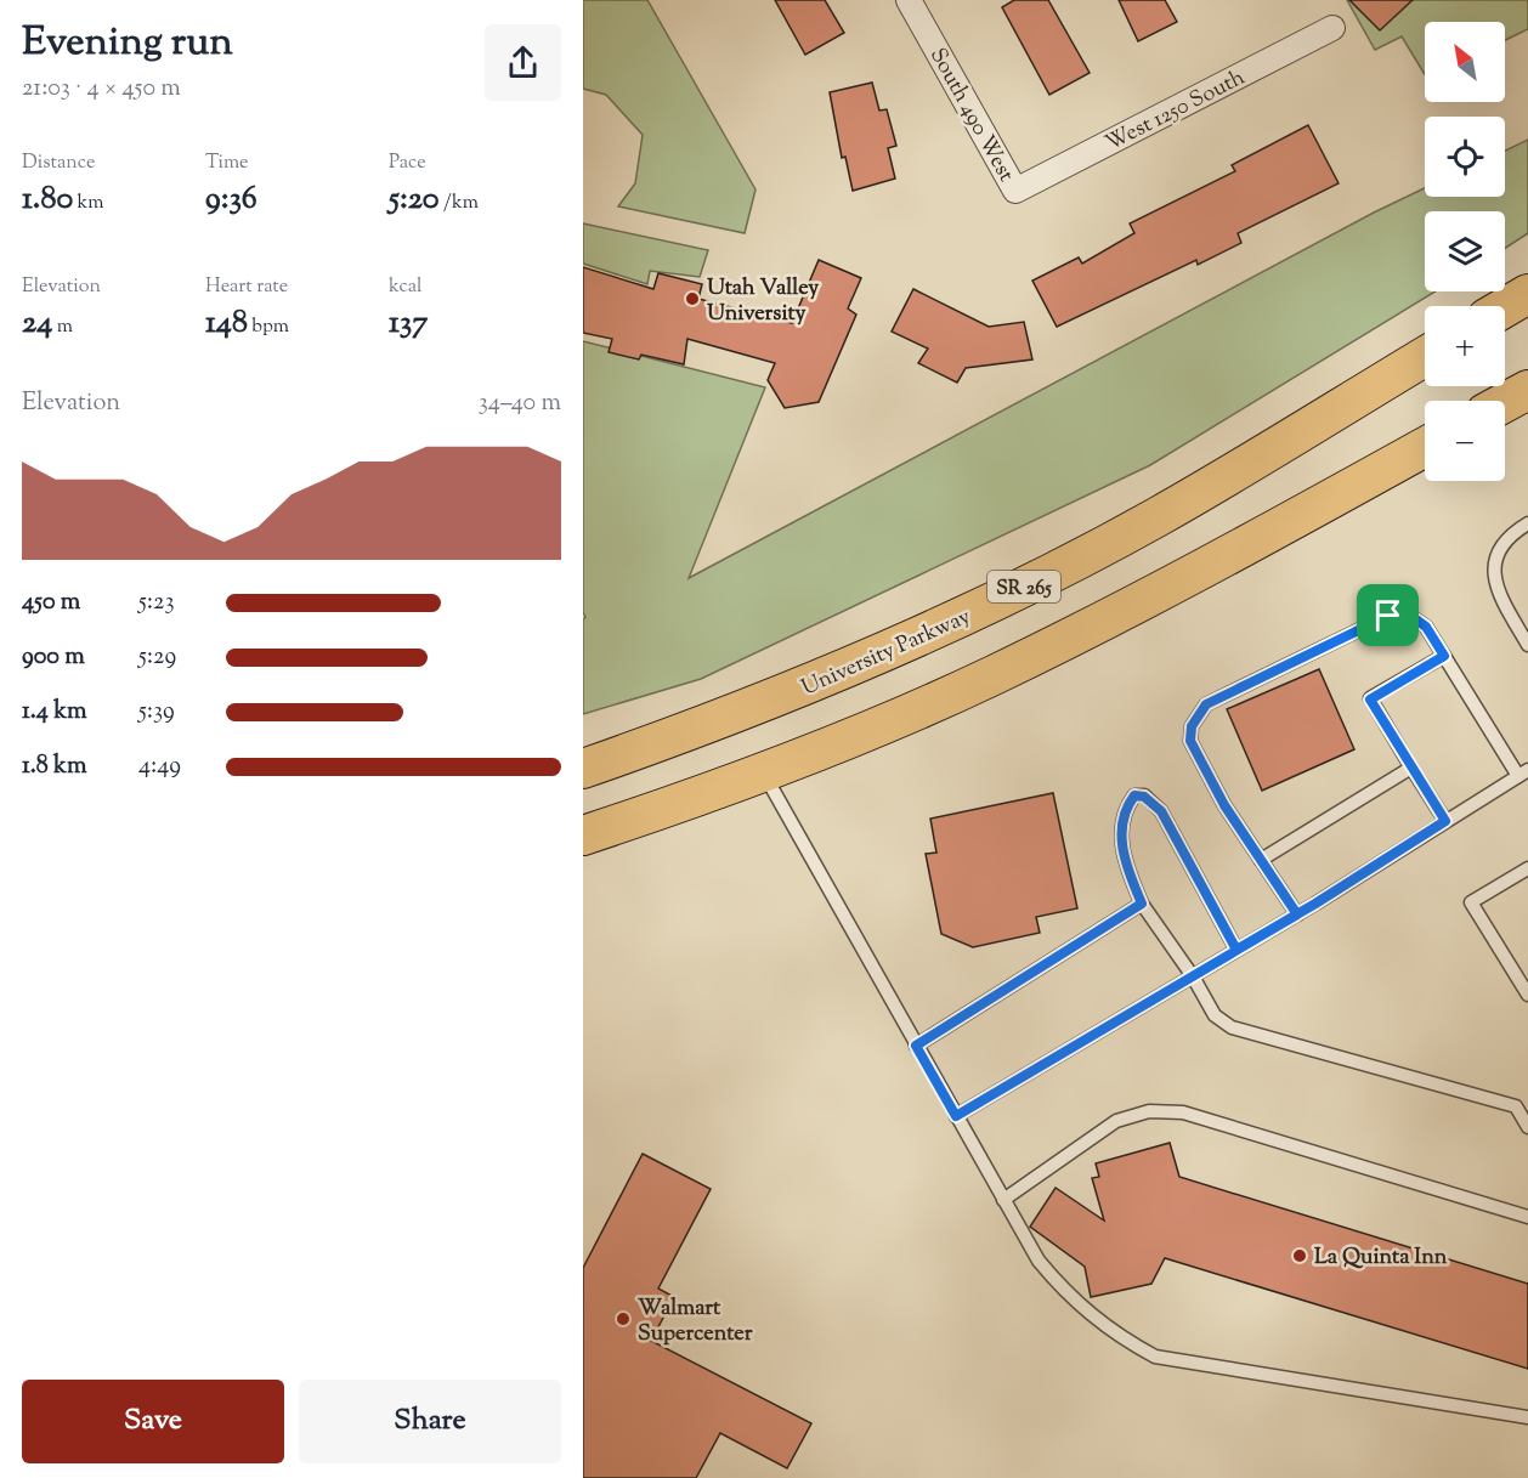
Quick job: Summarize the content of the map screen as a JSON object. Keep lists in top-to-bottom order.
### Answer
{
  "streets": {
    "main road": ["SR 265", "University Parkway"],
    "street": ["West 1250 South", "South 490 West"]
  },
  "crossings": [
    ["West 1250 South", "South 490 West"]
  ],
  "places": ["Utah Valley University", "La Quinta Inn", "Walmart Supercenter"],
  "north": "top left",
  "page": {
    "heading": ["Evening run", "21:03 · 4 × 450 m"],
    "map_buttons": ["+", "−"],
    "stats": [
      ["Distance", "1.80 km"],
      ["Time", "9:36"],
      ["Pace", "5:20 /km"],
      ["Elevation", "24 m"],
      ["Heart rate", "148 bpm"],
      ["kcal", "137"]
    ],
    "chart": ["Elevation", "34–40 m"],
    "list": [
      {
        "name": "450 m",
        "note": "5:23"
      },
      {
        "name": "900 m",
        "note": "5:29"
      },
      {
        "name": "1.4 km",
        "note": "5:39"
      },
      {
        "name": "1.8 km",
        "note": "4:49"
      }
    ],
    "buttons": ["Save", "Share"]
  }
}
